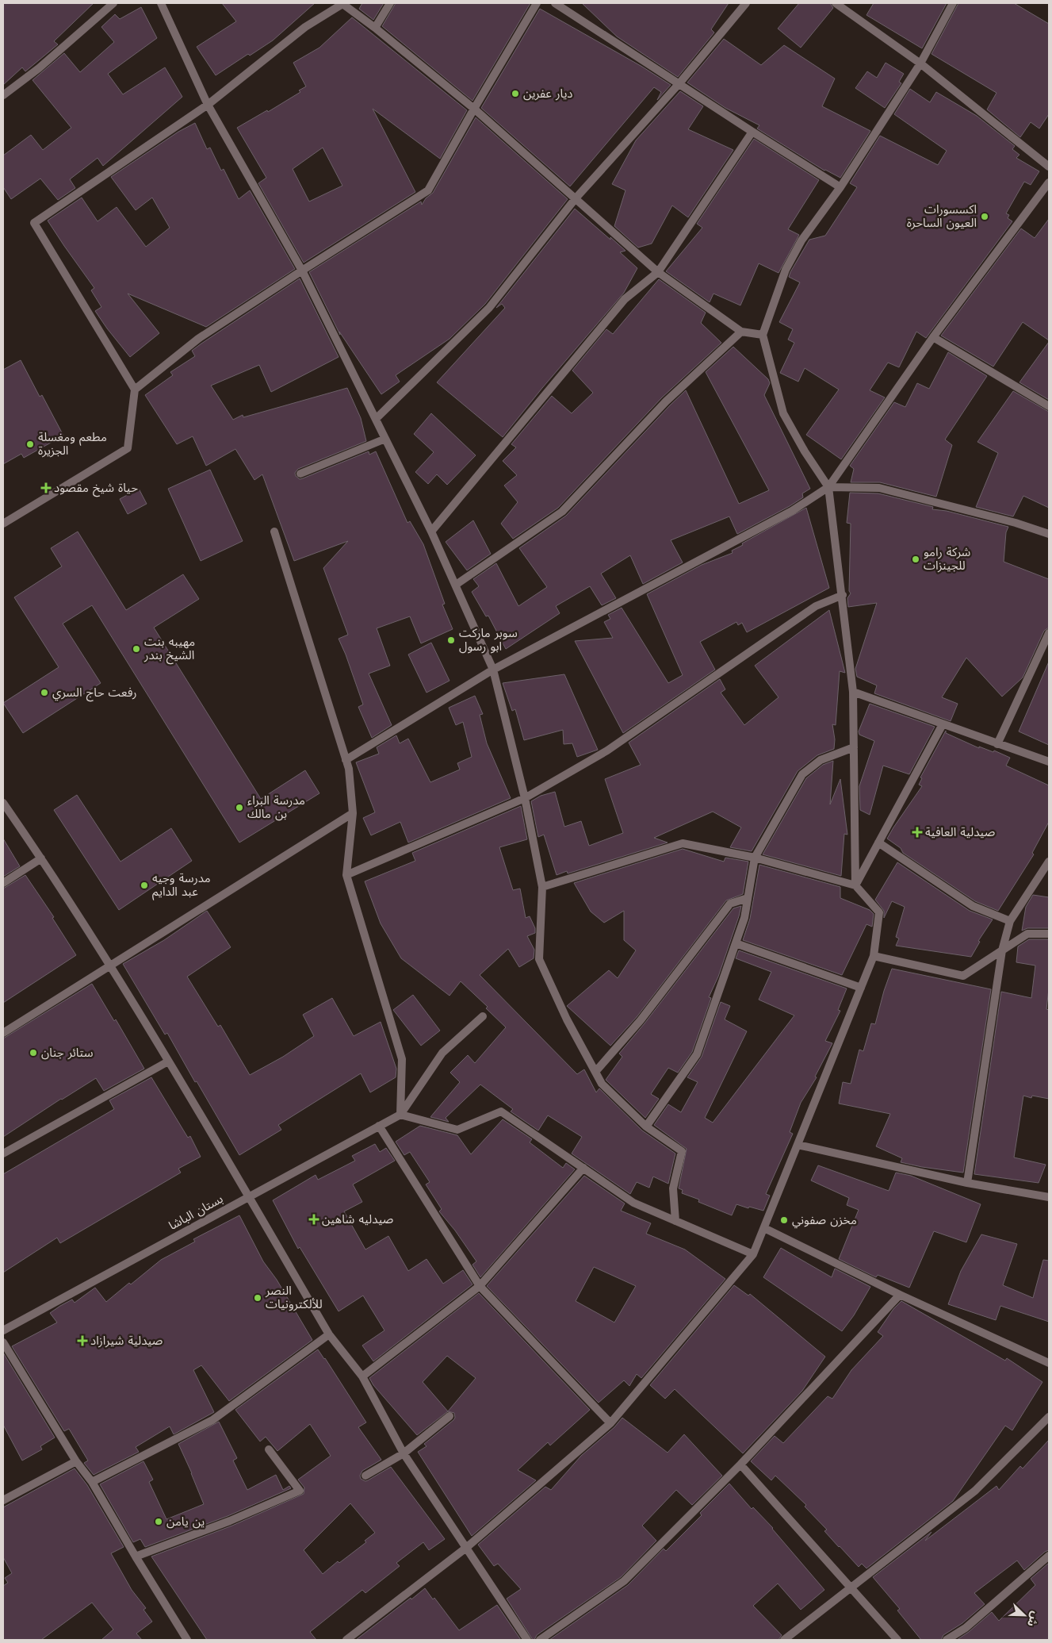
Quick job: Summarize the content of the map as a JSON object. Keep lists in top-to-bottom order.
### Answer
{
  "streets": {
    "street": ["بستان الباشا"]
  },
  "places": {
    "other": [
      "ديار عفرين",
      "اكسسورات العيون الساحرة",
      "مطعم ومغسلة الجزيرة",
      "شركة رامو للجينزات",
      "سوبر ماركت ابو رسول",
      "مهيبه بنت الشيخ بندر",
      "رفعت حاج السري",
      "مدرسة البراء بن مالك",
      "مدرسة وجيه عبد الدايم",
      "ستائر جنان",
      "مخزن صفوني",
      "النصر للألكترونيات",
      "ين يامن"
    ],
    "health": [
      "حياة شيخ مقصود",
      "صيدلية العافية",
      "صيدليه شاهين",
      "صيدلية شيرازاد"
    ]
  },
  "north": "bottom right"
}
